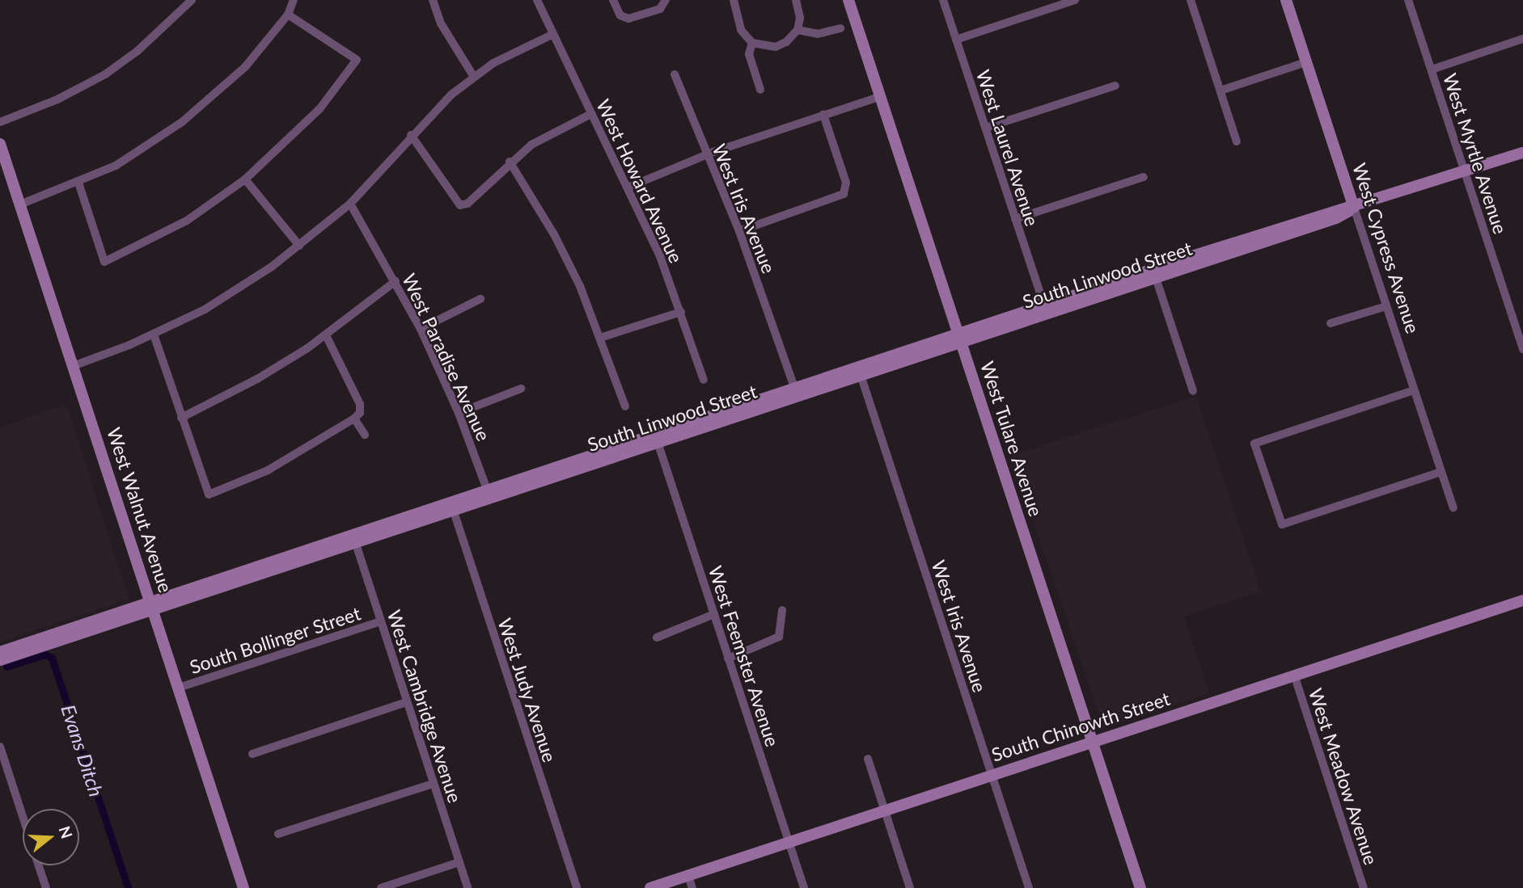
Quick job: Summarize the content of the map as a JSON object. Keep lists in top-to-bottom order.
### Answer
{
  "streets": {
    "street": [
      "West Laurel Avenue",
      "West Myrtle Avenue",
      "West Howard Avenue",
      "West Iris Avenue",
      "West Cypress Avenue",
      "South Linwood Street",
      "West Paradise Avenue",
      "West Tulare Avenue",
      "West Walnut Avenue",
      "South Bollinger Street",
      "West Feemster Avenue",
      "West Judy Avenue",
      "West Cambridge Avenue",
      "South Chinowth Street",
      "West Meadow Avenue"
    ]
  },
  "crossings": [
    ["West Laurel Avenue", "South Linwood Street"],
    ["West Myrtle Avenue", "South Linwood Street"],
    ["West Iris Avenue", "South Linwood Street"],
    ["West Iris Avenue", "South Chinowth Street"],
    ["West Cypress Avenue", "South Linwood Street"],
    ["South Linwood Street", "West Paradise Avenue"],
    ["South Linwood Street", "West Tulare Avenue"],
    ["South Linwood Street", "West Walnut Avenue"],
    ["South Linwood Street", "West Feemster Avenue"],
    ["South Linwood Street", "West Judy Avenue"],
    ["South Linwood Street", "West Cambridge Avenue"],
    ["West Tulare Avenue", "South Chinowth Street"],
    ["West Walnut Avenue", "South Bollinger Street"],
    ["South Bollinger Street", "West Cambridge Avenue"],
    ["West Feemster Avenue", "South Chinowth Street"],
    ["South Chinowth Street", "West Meadow Avenue"]
  ],
  "water": ["Evans Ditch"],
  "north": "right"
}
